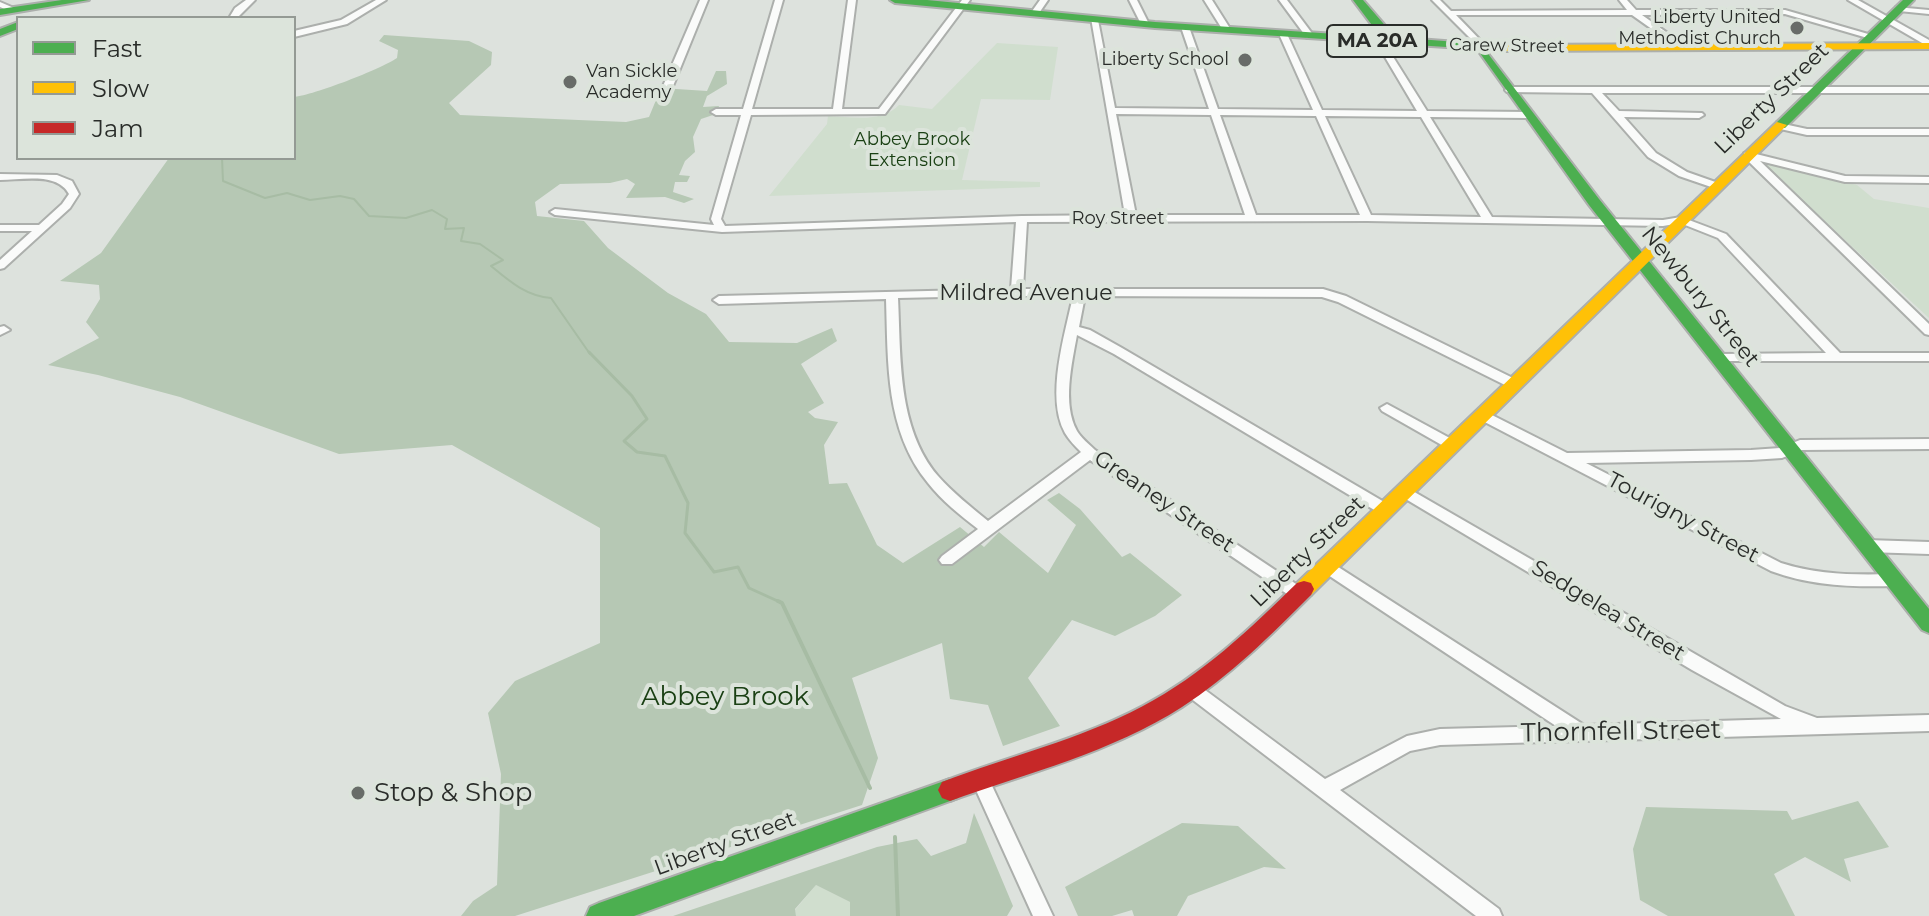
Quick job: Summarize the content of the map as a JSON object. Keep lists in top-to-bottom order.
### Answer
{
  "streets": {
    "main road": [
      "MA 20A",
      "Carew Street",
      "Liberty Street",
      "Newbury Street"
    ],
    "street": [
      "Roy Street",
      "Mildred Avenue",
      "Greaney Street",
      "Tourigny Street",
      "Sedgelea Street",
      "Thornfell Street"
    ]
  },
  "crossings": [
    ["Carew Street", "Liberty Street"],
    ["Carew Street", "Newbury Street"],
    ["Liberty Street", "Roy Street"],
    ["Liberty Street", "Mildred Avenue"],
    ["Liberty Street", "Newbury Street"],
    ["Liberty Street", "Greaney Street"],
    ["Liberty Street", "Tourigny Street"],
    ["Liberty Street", "Sedgelea Street"],
    ["Roy Street", "Newbury Street"],
    ["Mildred Avenue", "Greaney Street"],
    ["Newbury Street", "Tourigny Street"],
    ["Sedgelea Street", "Thornfell Street"]
  ],
  "parks": ["Abbey Brook Extension", "Abbey Brook"],
  "places": [
    "Liberty United Methodist Church",
    "Liberty School",
    "Van Sickle Academy",
    "Stop & Shop"
  ],
  "legend": ["Fast", "Slow", "Jam"]
}
